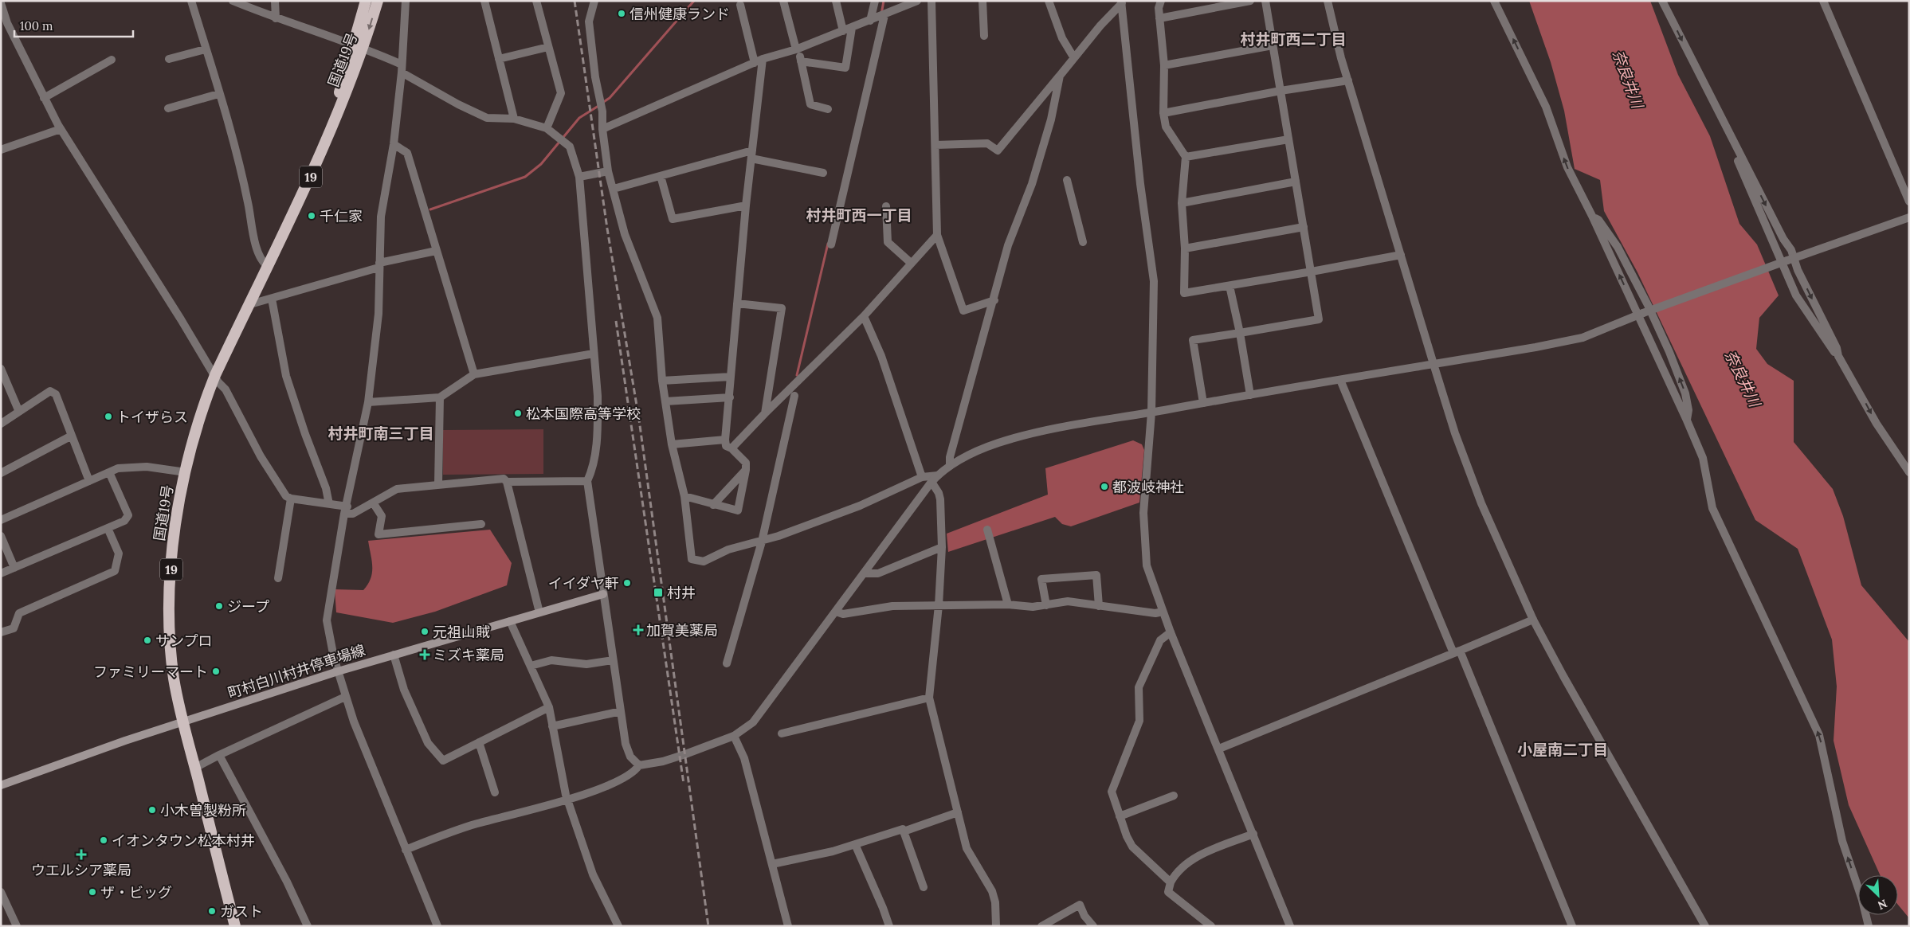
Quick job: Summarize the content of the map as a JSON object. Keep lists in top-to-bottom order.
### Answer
{
  "streets": {
    "highway": ["国道19号", "19"],
    "main road": ["町村白川村井停車場線"]
  },
  "crossings": [
    ["国道19号", "町村白川村井停車場線"]
  ],
  "districts": [
    "村井町西二丁目",
    "村井町西一丁目",
    "村井町南三丁目",
    "小屋南二丁目"
  ],
  "water": ["奈良井川"],
  "places": {
    "other": [
      "信州健康ランド",
      "千仁家",
      "松本国際高等学校",
      "トイザらス",
      "都波岐神社",
      "イイダヤ軒",
      "ジープ",
      "元祖山賊",
      "サンプロ",
      "ファミリーマート",
      "小木曽製粉所",
      "イオンタウン松本村井",
      "ザ・ビッグ",
      "ガスト"
    ],
    "transit": ["村井"],
    "health": ["加賀美薬局", "ミズキ薬局", "ウエルシア薬局"]
  },
  "scale_bar": "100 m",
  "north": "bottom right"
}
